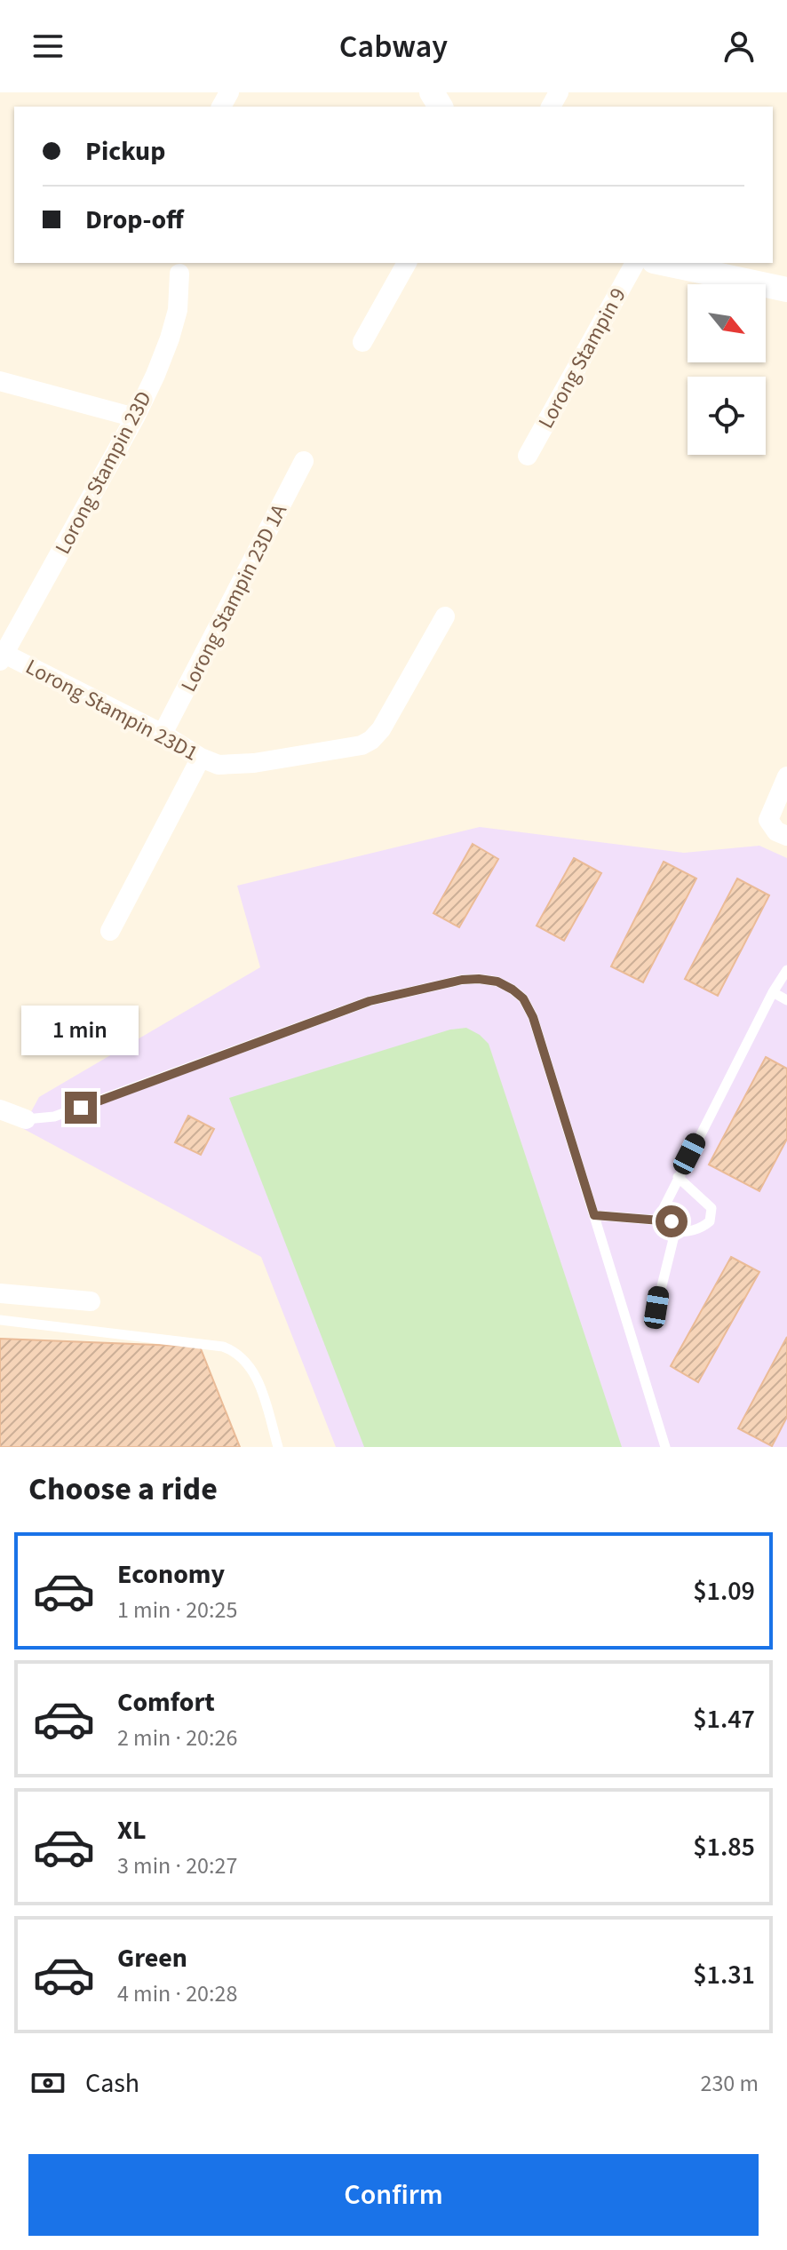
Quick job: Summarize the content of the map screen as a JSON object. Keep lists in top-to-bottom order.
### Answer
{
  "streets": {
    "street": [
      "Lorong Stampin 9",
      "Lorong Stampin 23D",
      "Lorong Stampin 23D 1A",
      "Lorong Stampin 23D1"
    ]
  },
  "crossings": [
    ["Lorong Stampin 23D", "Lorong Stampin 23D1"],
    ["Lorong Stampin 23D 1A", "Lorong Stampin 23D1"]
  ],
  "north": "bottom right",
  "page": {
    "header": "Cabway",
    "banner": ["Pickup", "Drop-off"],
    "bubble": "1 min",
    "heading": "Choose a ride",
    "list": [
      {
        "name": "Economy",
        "note": "1 min · 20:25",
        "value": "$1.09"
      },
      {
        "name": "Comfort",
        "note": "2 min · 20:26",
        "value": "$1.47"
      },
      {
        "name": "XL",
        "note": "3 min · 20:27",
        "value": "$1.85"
      },
      {
        "name": "Green",
        "note": "4 min · 20:28",
        "value": "$1.31"
      }
    ],
    "pay": ["Cash", "230 m"],
    "buttons": "Confirm"
  }
}
